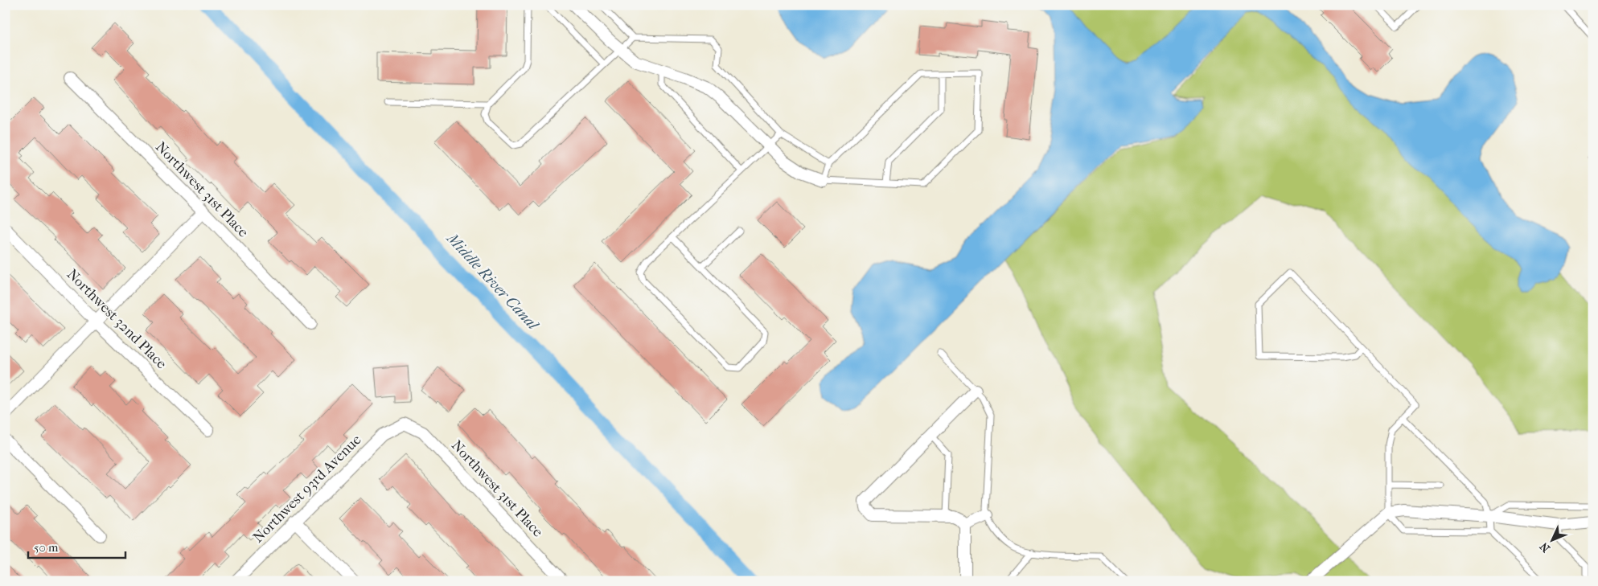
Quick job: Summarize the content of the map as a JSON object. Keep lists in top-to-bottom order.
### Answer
{
  "streets": {
    "street": ["Northwest 31st Place", "Northwest 32nd Place", "Northwest 93rd Avenue"]
  },
  "crossings": [
    ["Northwest 31st Place", "Northwest 93rd Avenue"]
  ],
  "water": ["Middle River Canal"],
  "scale_bar": "50 m",
  "north": "bottom left"
}
